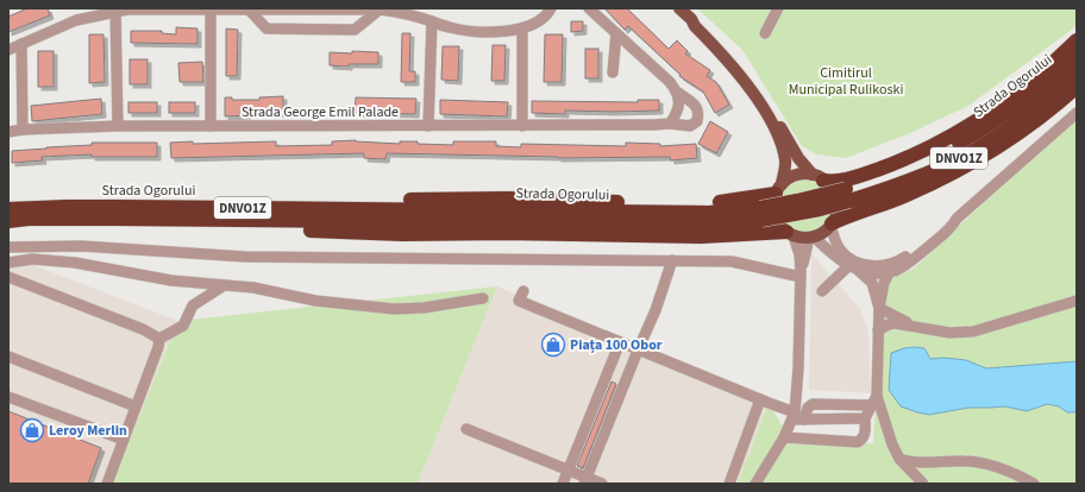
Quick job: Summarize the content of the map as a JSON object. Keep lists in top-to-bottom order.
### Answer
{
  "streets": {
    "highway": ["Strada Ogorului", "DNVO1Z"],
    "street": ["Strada George Emil Palade"]
  },
  "parks": ["Cimitirul Municipal Rulikoski"],
  "places": {
    "shop": ["Piața 100 Obor", "Leroy Merlin"]
  }
}
